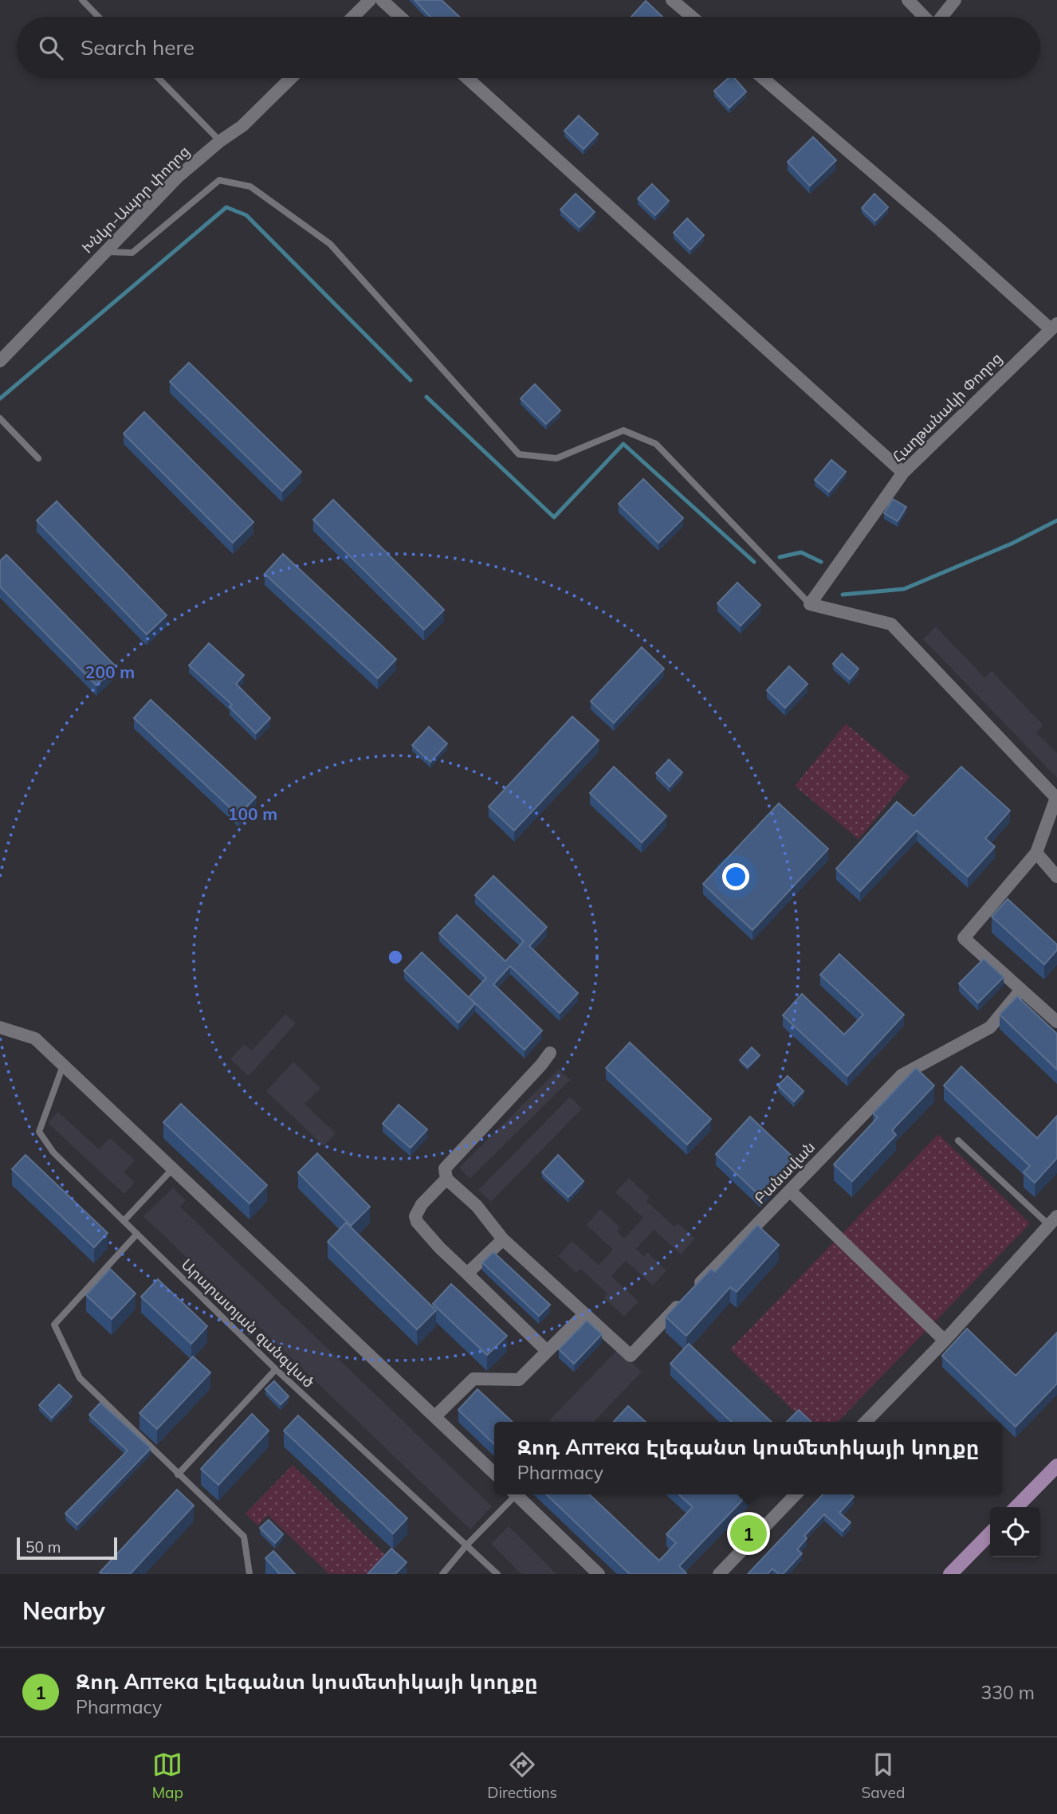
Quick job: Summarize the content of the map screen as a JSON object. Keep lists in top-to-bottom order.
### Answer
{
  "streets": {
    "street": ["Խնկո-Ապոր փողոց", "Հաղթանակի Փողոց", "Բանավան"],
    "lane": ["Արարատյան զանգված"]
  },
  "scale_bar": "50 m",
  "page": {
    "search": "Search here",
    "popup": ["Զոդ Аптека Էլեգանտ կոսմետիկայի կողքը", "Pharmacy"],
    "pins": "1",
    "scale": "50 m",
    "heading": "Nearby",
    "list": [
      {
        "mark": "1",
        "name": "Զոդ Аптека Էլեգանտ կոսմետիկայի կողքը",
        "note": "Pharmacy",
        "value": "330 m"
      }
    ],
    "nav": ["Map", "Directions", "Saved"]
  },
  "rings": ["200 m", "100 m"]
}
